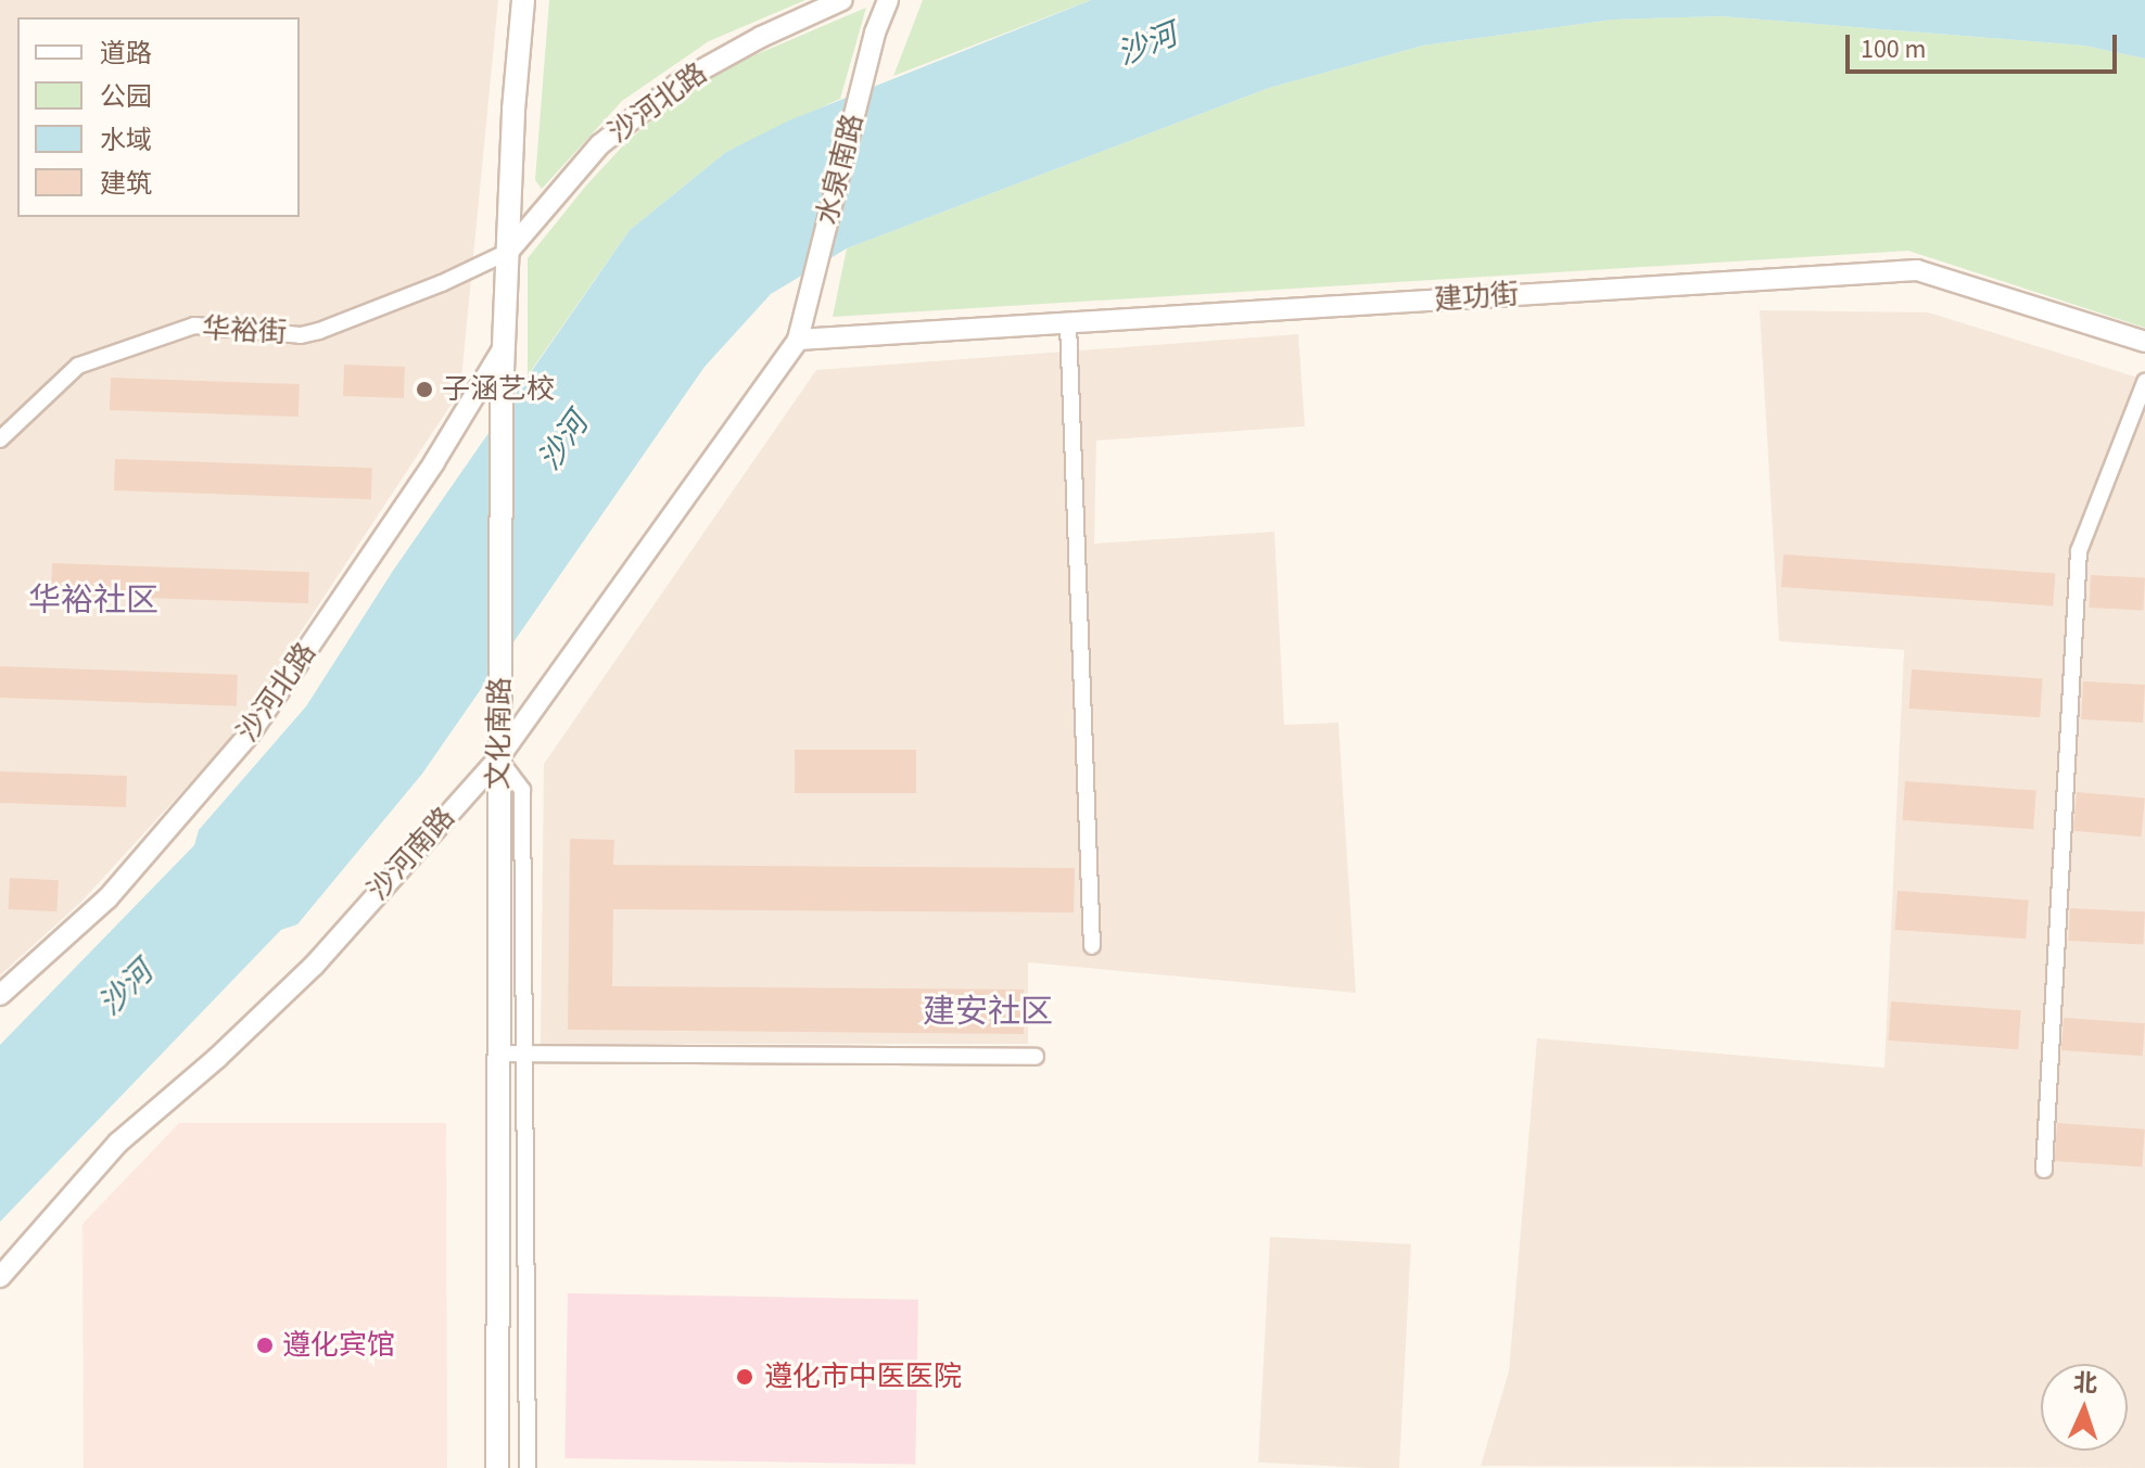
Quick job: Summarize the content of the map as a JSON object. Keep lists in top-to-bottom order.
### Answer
{
  "streets": {
    "main road": ["文化南路"],
    "street": [
      "沙河北路",
      "水泉南路",
      "建功街",
      "华裕街",
      "沙河南路"
    ]
  },
  "crossings": [
    ["沙河北路", "华裕街"],
    ["沙河北路", "文化南路"],
    ["水泉南路", "建功街"],
    ["水泉南路", "沙河南路"],
    ["建功街", "沙河南路"],
    ["华裕街", "文化南路"],
    ["文化南路", "沙河南路"]
  ],
  "districts": ["华裕社区", "建安社区"],
  "water": ["沙河"],
  "places": ["子涵艺校", "遵化宾馆", "遵化市中医医院"],
  "legend": [
    "道路",
    "公园",
    "水域",
    "建筑"
  ],
  "scale_bar": "100 m",
  "north": "top"
}
